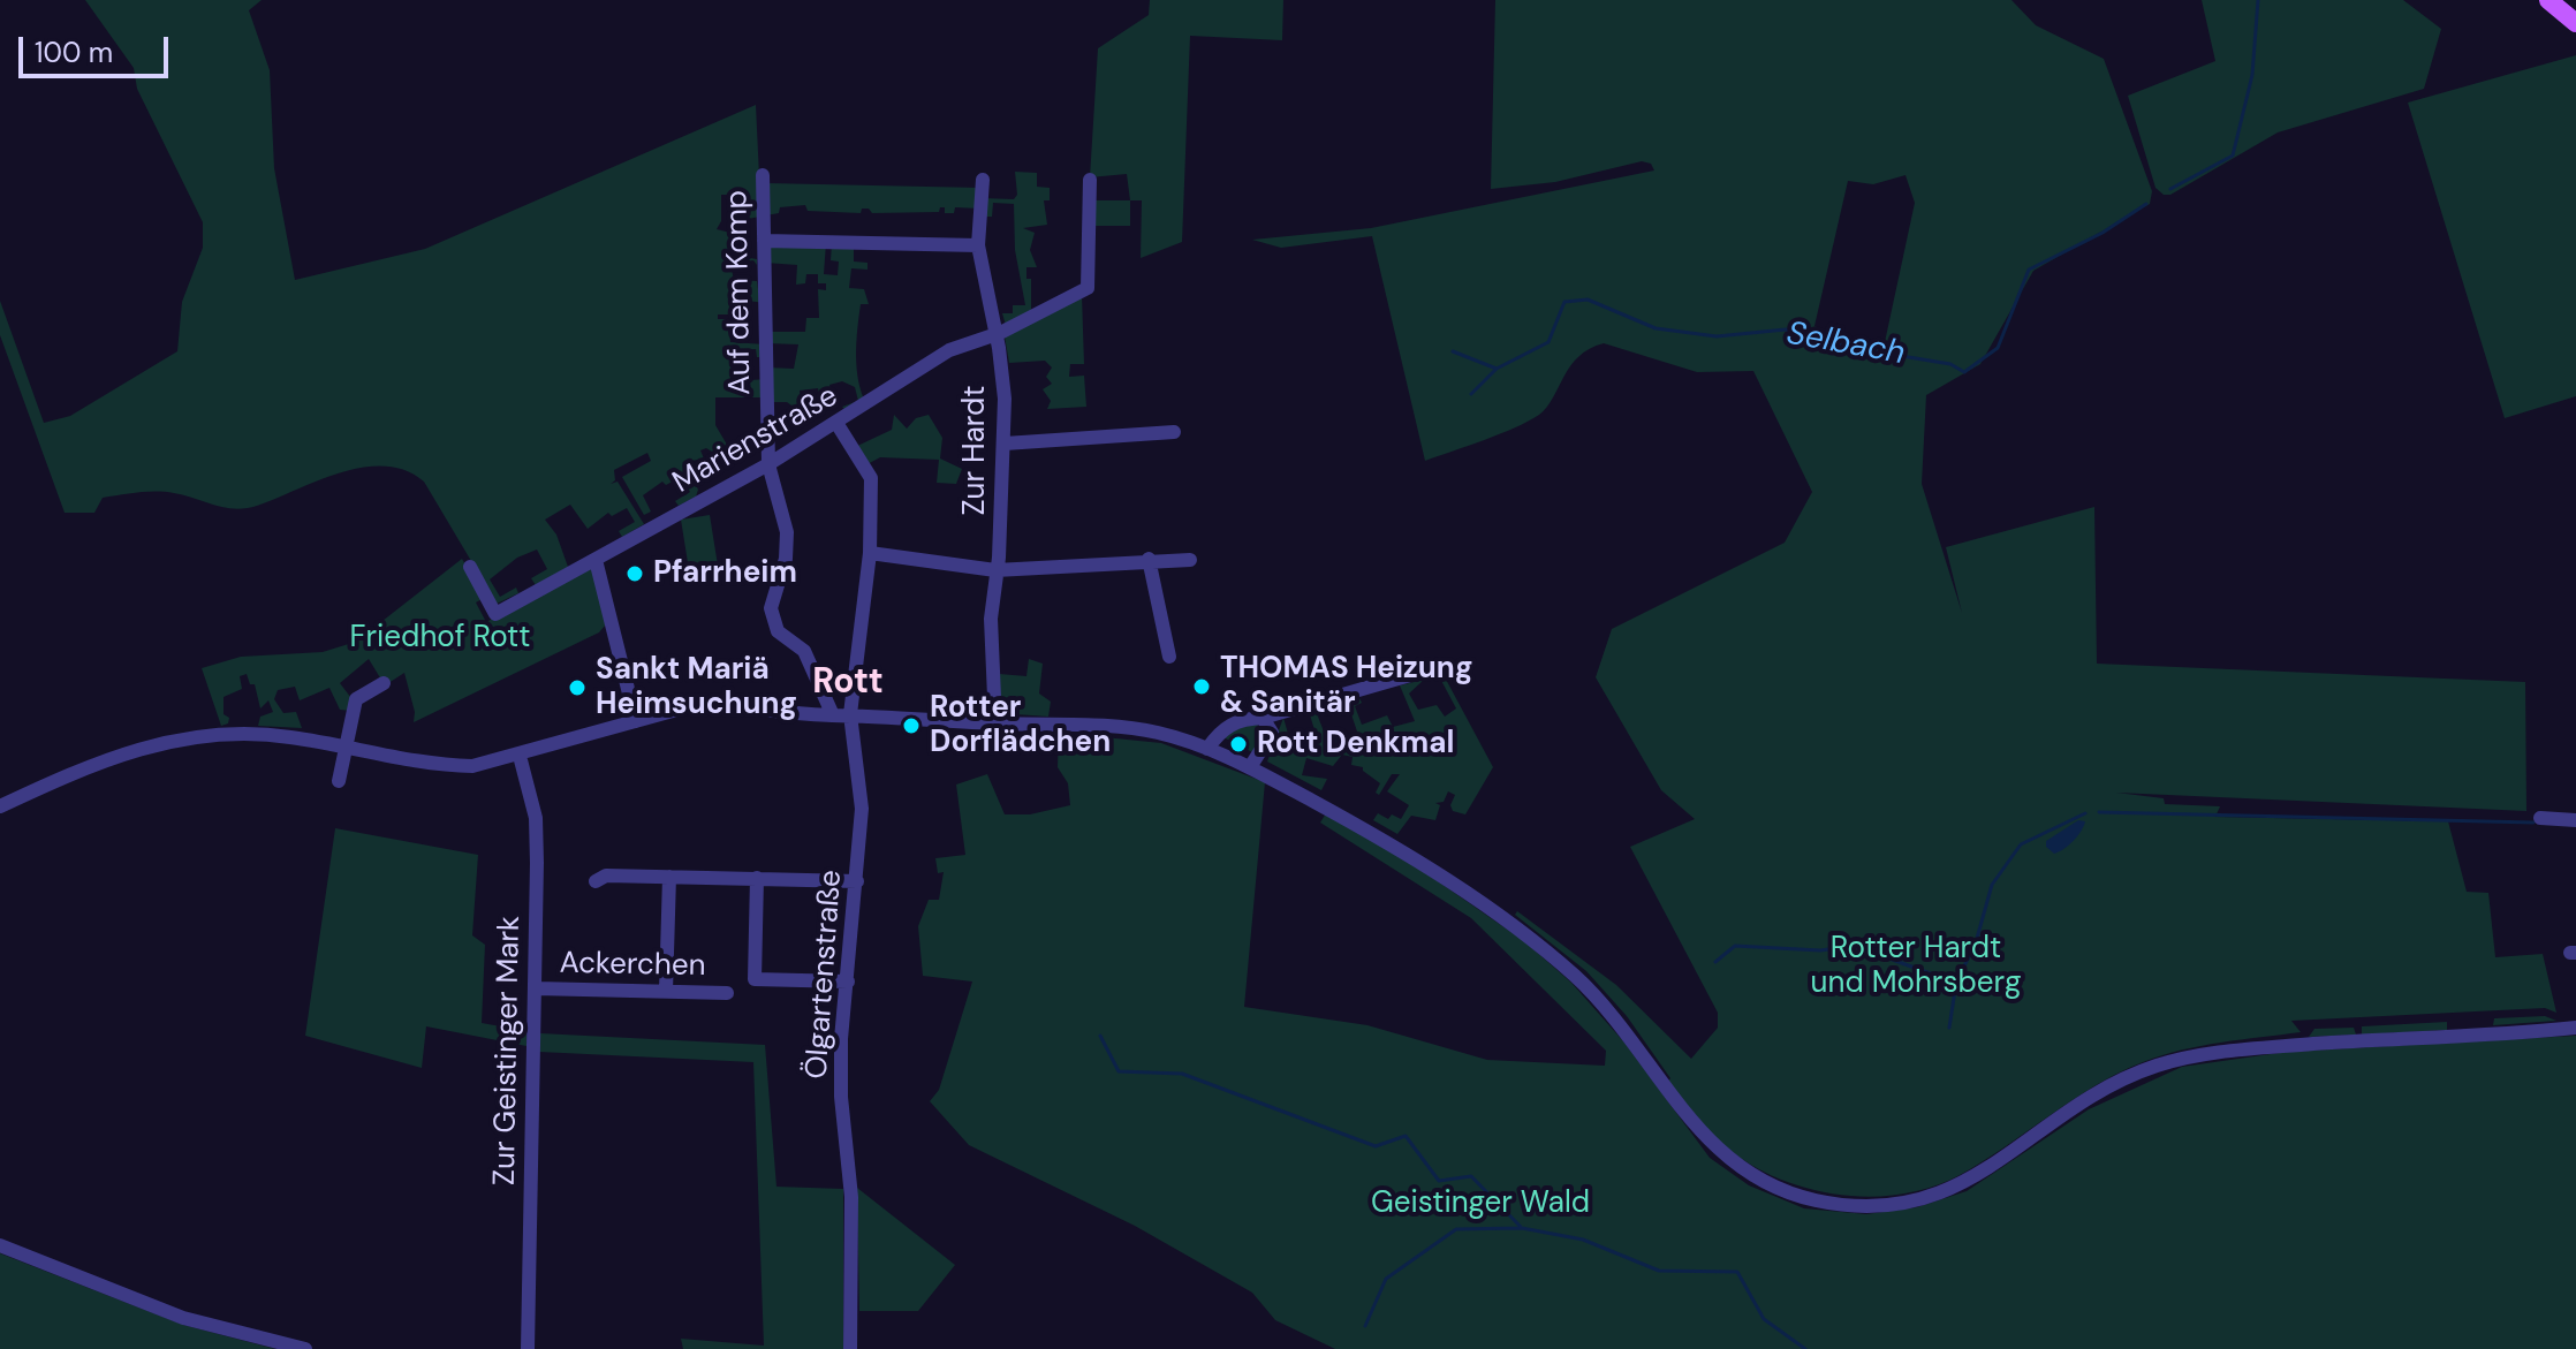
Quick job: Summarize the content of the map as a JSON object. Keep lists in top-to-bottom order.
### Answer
{
  "streets": {
    "street": [
      "Auf dem Komp",
      "Marienstraße",
      "Zur Hardt",
      "Ackerchen",
      "Ölgartenstraße",
      "Zur Geistinger Mark"
    ]
  },
  "crossings": [
    ["Auf dem Komp", "Marienstraße"],
    ["Marienstraße", "Zur Hardt"],
    ["Marienstraße", "Ölgartenstraße"],
    ["Ackerchen", "Zur Geistinger Mark"]
  ],
  "districts": ["Rott"],
  "water": ["Selbach"],
  "parks": ["Friedhof Rott", "Rotter Hardt und Mohrsberg", "Geistinger Wald"],
  "places": [
    "Pfarrheim",
    "THOMAS Heizung & Sanitär",
    "Sankt Mariä Heimsuchung",
    "Rotter Dorflädchen",
    "Rott Denkmal"
  ],
  "scale_bar": "100 m"
}
